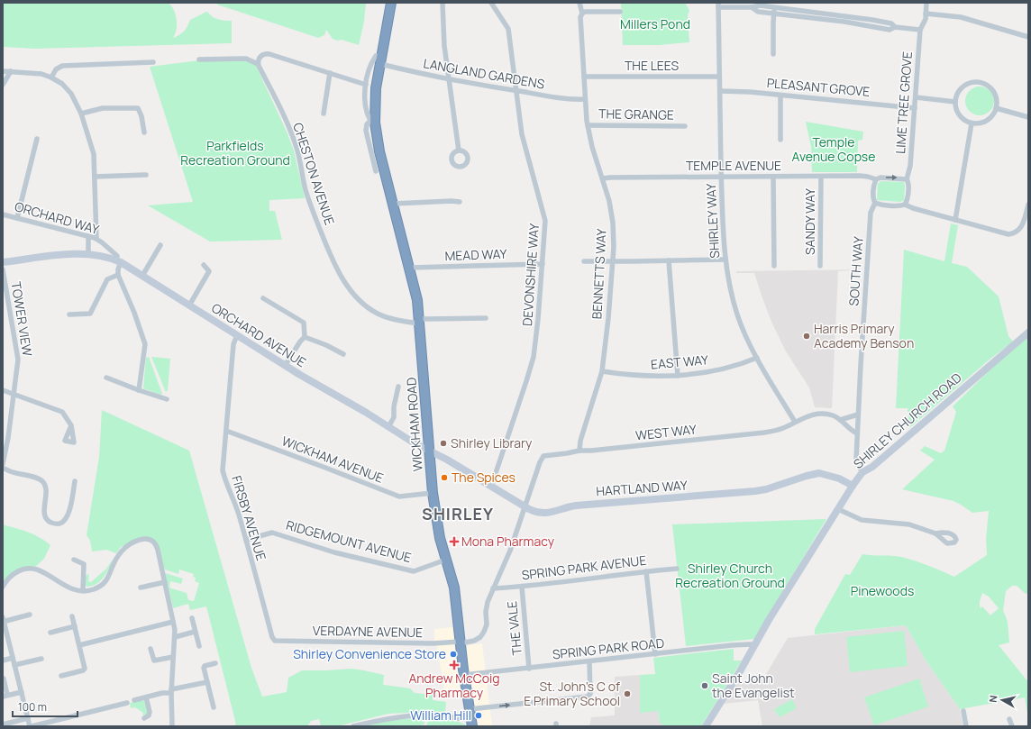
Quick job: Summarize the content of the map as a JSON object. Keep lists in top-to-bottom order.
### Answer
{
  "streets": {
    "highway": ["WICKHAM ROAD"],
    "street": [
      "THE LEES",
      "LANGLAND GARDENS",
      "PLEASANT GROVE",
      "LIME TREE GROVE",
      "THE GRANGE",
      "TEMPLE AVENUE",
      "CHESTON AVENUE",
      "ORCHARD WAY",
      "SHIRLEY WAY",
      "SANDY WAY",
      "MEAD WAY",
      "SOUTH WAY",
      "BENNETTS WAY",
      "DEVONSHIRE WAY",
      "TOWER VIEW",
      "ORCHARD AVENUE",
      "EAST WAY",
      "SHIRLEY CHURCH ROAD",
      "WEST WAY",
      "WICKHAM AVENUE",
      "HARTLAND WAY",
      "FIRSBY AVENUE",
      "RIDGEMOUNT AVENUE",
      "SPRING PARK AVENUE",
      "THE VALE",
      "VERDAYNE AVENUE",
      "SPRING PARK ROAD"
    ]
  },
  "crossings": [
    ["THE LEES", "SHIRLEY WAY"],
    ["THE LEES", "BENNETTS WAY"],
    ["LANGLAND GARDENS", "BENNETTS WAY"],
    ["LANGLAND GARDENS", "DEVONSHIRE WAY"],
    ["LANGLAND GARDENS", "WICKHAM ROAD"],
    ["PLEASANT GROVE", "LIME TREE GROVE"],
    ["PLEASANT GROVE", "SHIRLEY WAY"],
    ["LIME TREE GROVE", "TEMPLE AVENUE"],
    ["THE GRANGE", "BENNETTS WAY"],
    ["TEMPLE AVENUE", "SHIRLEY WAY"],
    ["TEMPLE AVENUE", "SANDY WAY"],
    ["TEMPLE AVENUE", "SOUTH WAY"],
    ["TEMPLE AVENUE", "BENNETTS WAY"],
    ["CHESTON AVENUE", "WICKHAM ROAD"],
    ["ORCHARD WAY", "ORCHARD AVENUE"],
    ["SHIRLEY WAY", "EAST WAY"],
    ["SHIRLEY WAY", "WEST WAY"],
    ["MEAD WAY", "DEVONSHIRE WAY"],
    ["MEAD WAY", "WICKHAM ROAD"],
    ["SOUTH WAY", "SHIRLEY CHURCH ROAD"],
    ["SOUTH WAY", "WEST WAY"],
    ["BENNETTS WAY", "EAST WAY"],
    ["BENNETTS WAY", "WEST WAY"],
    ["DEVONSHIRE WAY", "HARTLAND WAY"],
    ["ORCHARD AVENUE", "WICKHAM ROAD"],
    ["ORCHARD AVENUE", "HARTLAND WAY"],
    ["ORCHARD AVENUE", "FIRSBY AVENUE"],
    ["SHIRLEY CHURCH ROAD", "HARTLAND WAY"],
    ["SHIRLEY CHURCH ROAD", "SPRING PARK ROAD"],
    ["WICKHAM ROAD", "WICKHAM AVENUE"],
    ["WICKHAM ROAD", "HARTLAND WAY"],
    ["WICKHAM ROAD", "RIDGEMOUNT AVENUE"],
    ["WICKHAM ROAD", "VERDAYNE AVENUE"],
    ["WICKHAM ROAD", "SPRING PARK ROAD"],
    ["WEST WAY", "HARTLAND WAY"],
    ["WEST WAY", "VERDAYNE AVENUE"],
    ["WICKHAM AVENUE", "FIRSBY AVENUE"],
    ["HARTLAND WAY", "VERDAYNE AVENUE"],
    ["FIRSBY AVENUE", "RIDGEMOUNT AVENUE"],
    ["FIRSBY AVENUE", "VERDAYNE AVENUE"],
    ["SPRING PARK AVENUE", "THE VALE"],
    ["SPRING PARK AVENUE", "VERDAYNE AVENUE"],
    ["THE VALE", "SPRING PARK ROAD"]
  ],
  "districts": ["SHIRLEY"],
  "parks": [
    "Millers Pond",
    "Temple Avenue Copse",
    "Parkfields Recreation Ground",
    "Shirley Church Recreation Ground",
    "Pinewoods"
  ],
  "places": {
    "other": [
      "Harris Primary Academy Benson",
      "Shirley Library",
      "The Spices",
      "Shirley Convenience Store",
      "Saint John the Evangelist",
      "St. John's C of E Primary School",
      "William Hill"
    ],
    "health": ["Mona Pharmacy", "Andrew McCoig Pharmacy"]
  },
  "scale_bar": "100 m",
  "north": "left"
}
